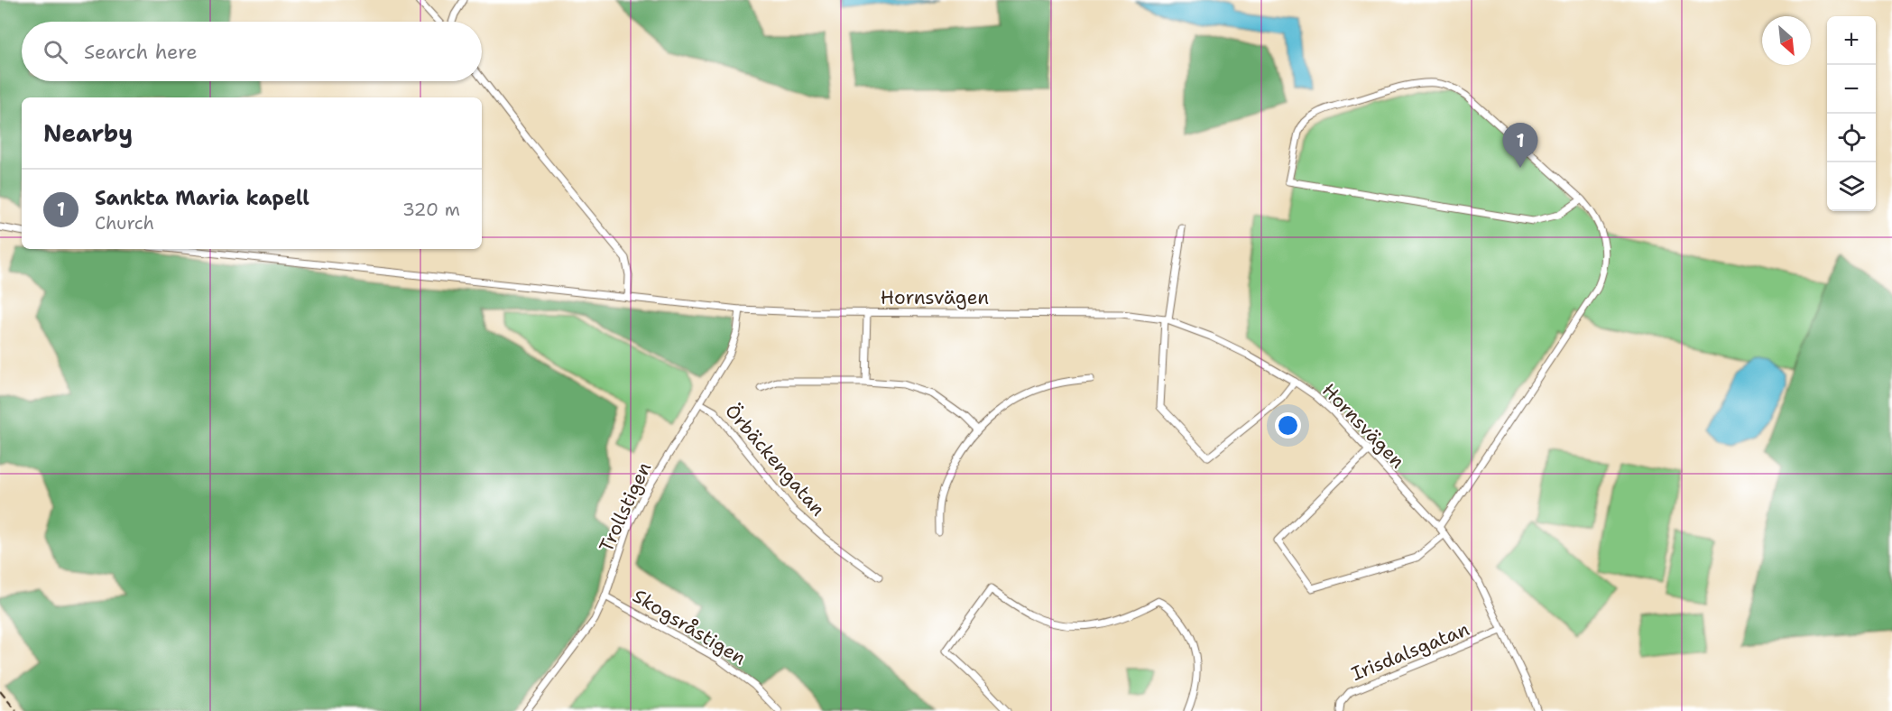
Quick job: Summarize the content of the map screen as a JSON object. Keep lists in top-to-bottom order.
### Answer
{
  "streets": {
    "street": [
      "Hornsvägen",
      "Örbäckengatan",
      "Trollstigen",
      "Skogsråstigen",
      "Irisdalsgatan"
    ]
  },
  "crossings": [
    ["Hornsvägen", "Trollstigen"],
    ["Hornsvägen", "Irisdalsgatan"],
    ["Örbäckengatan", "Trollstigen"],
    ["Trollstigen", "Skogsråstigen"]
  ],
  "north": "bottom right",
  "page": {
    "map_buttons": ["+", "−"],
    "search": "Search here",
    "heading": "Nearby",
    "pins": "1",
    "list": [
      {
        "mark": "1",
        "name": "Sankta Maria kapell",
        "note": "Church",
        "value": "320 m"
      }
    ]
  }
}
